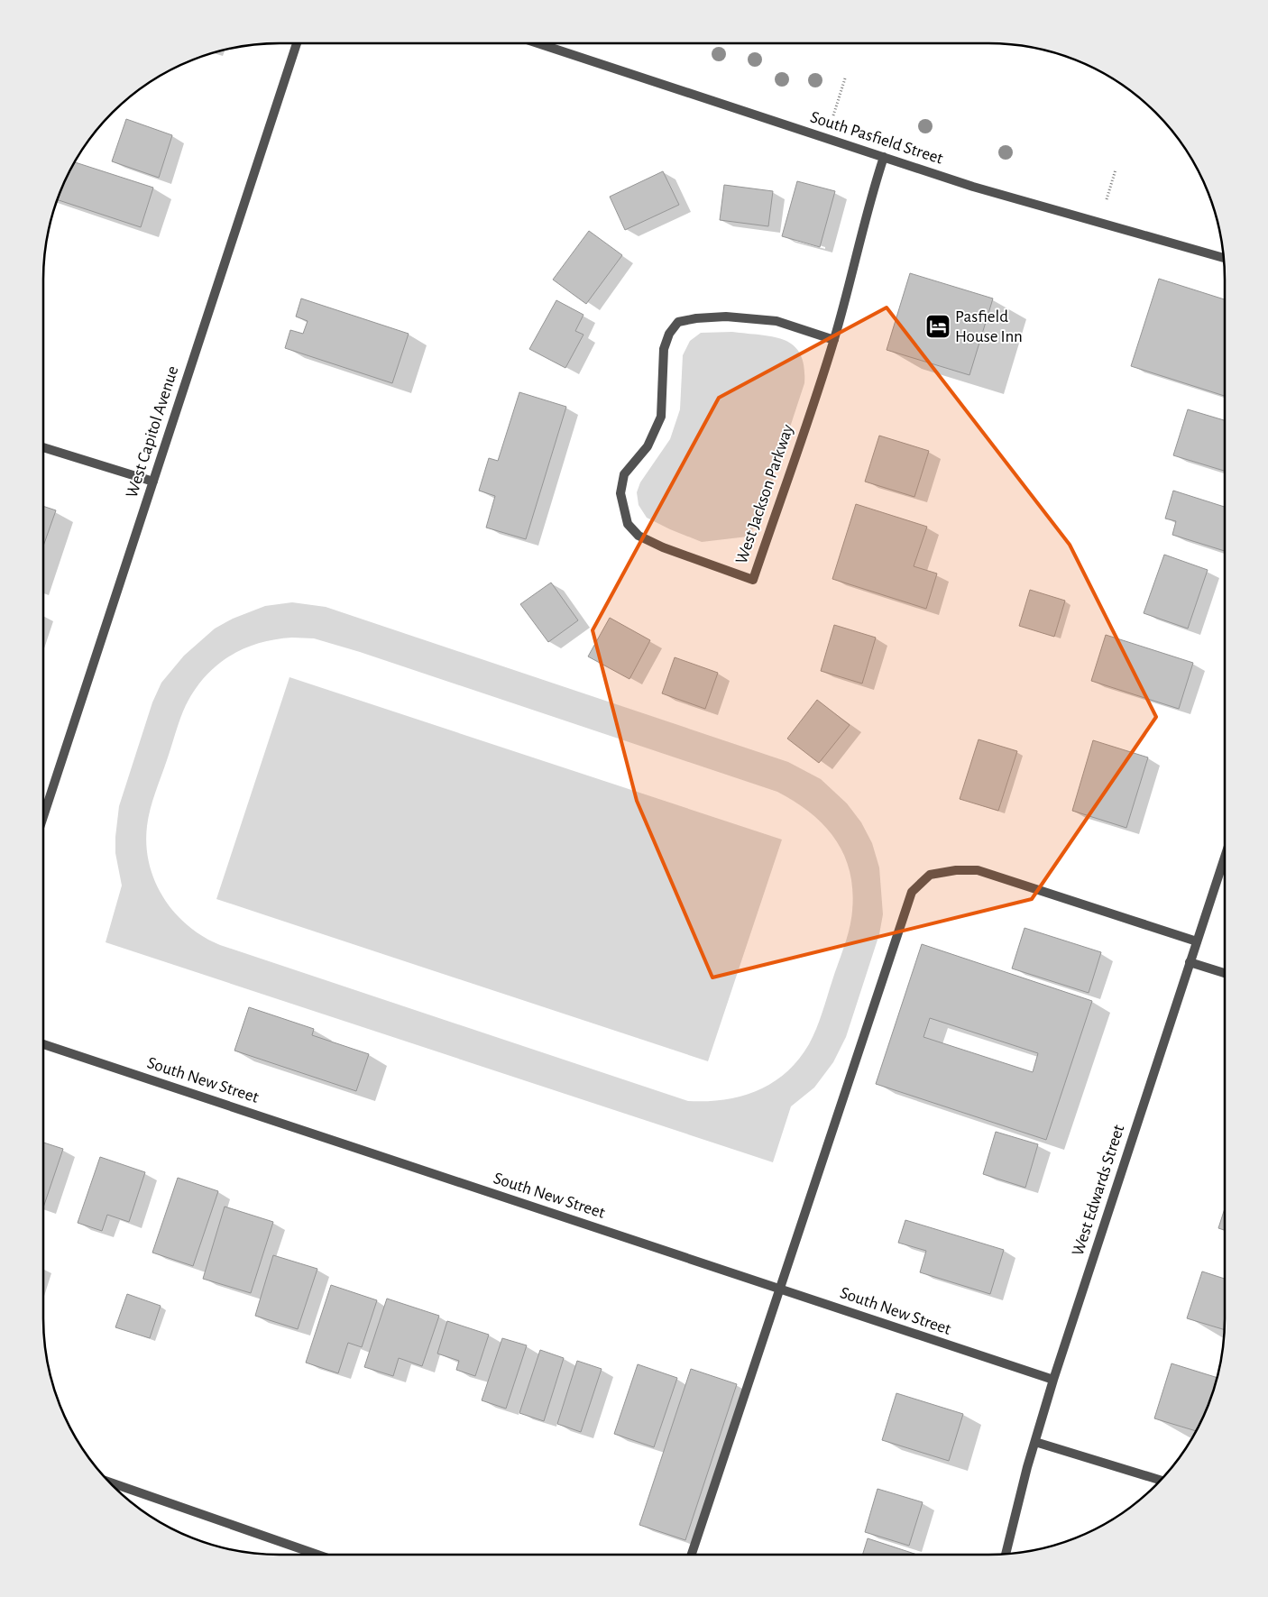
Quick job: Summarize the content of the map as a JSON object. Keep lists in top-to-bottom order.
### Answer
{
  "streets": {
    "street": [
      "South Pasfield Street",
      "West Capitol Avenue",
      "West Jackson Parkway",
      "South New Street",
      "West Edwards Street"
    ]
  },
  "crossings": [
    ["South Pasfield Street", "West Jackson Parkway"],
    ["South New Street", "West Edwards Street"]
  ],
  "places": {
    "hotel": ["Pasfield House Inn"]
  }
}
